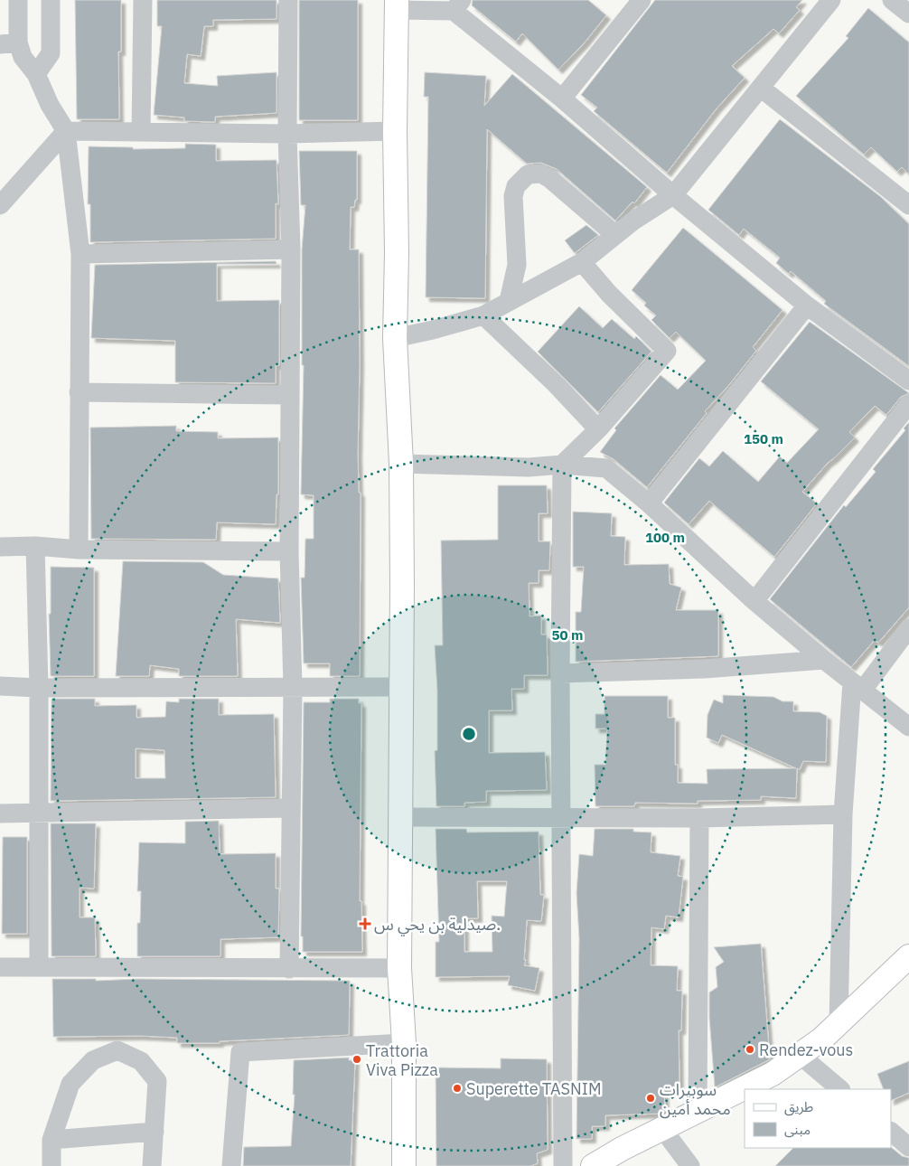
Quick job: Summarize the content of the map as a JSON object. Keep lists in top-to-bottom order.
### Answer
{
  "places": {
    "health": ["صيدلية بن يحي س."],
    "other": [
      "Rendez-vous",
      "Trattoria Viva Pizza",
      "Superette TASNIM",
      "سوبيرات محمد أمين"
    ]
  },
  "legend": ["طريق", "مبنى"],
  "rings": ["150 m", "100 m", "50 m"]
}
